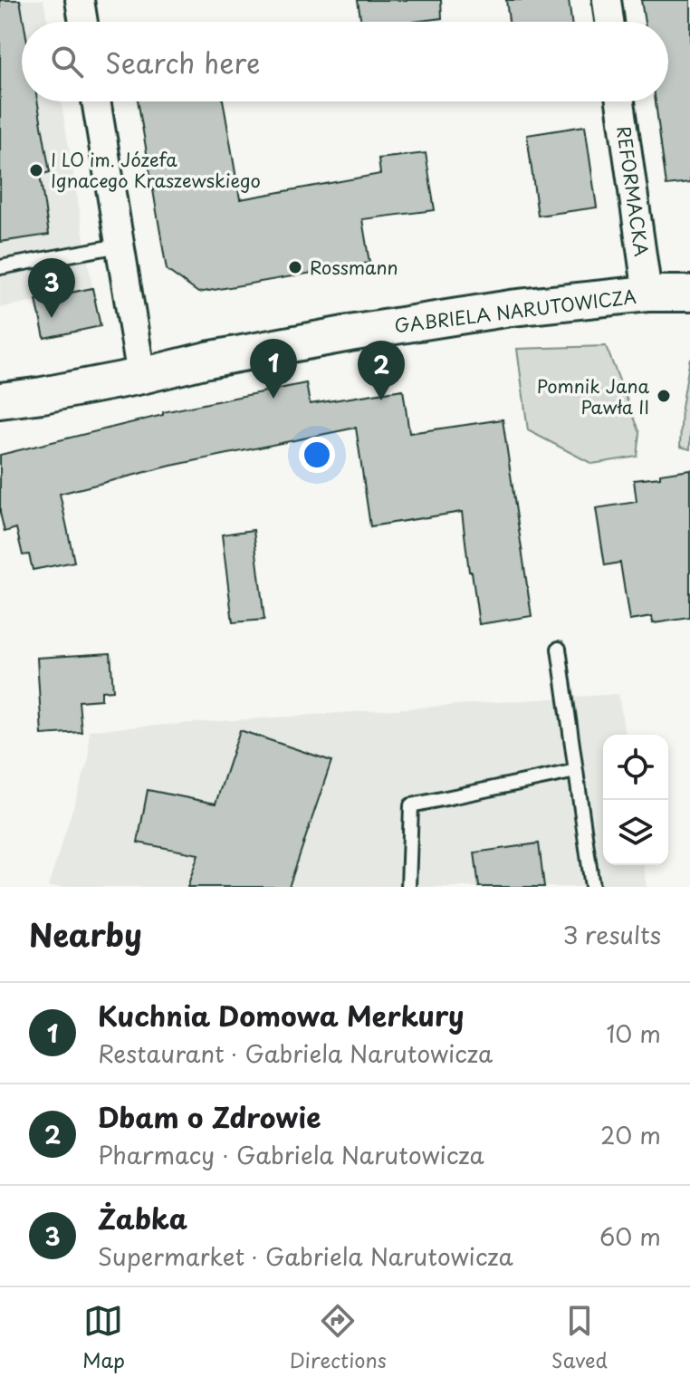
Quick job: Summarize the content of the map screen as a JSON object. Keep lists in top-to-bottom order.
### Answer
{
  "streets": {
    "street": ["REFORMACKA", "GABRIELA NARUTOWICZA"]
  },
  "crossings": [
    ["REFORMACKA", "GABRIELA NARUTOWICZA"]
  ],
  "places": ["I LO im. Józefa Ignacego Kraszewskiego", "Rossmann", "Pomnik Jana Pawła II"],
  "page": {
    "search": "Search here",
    "pins": ["3", "1", "2"],
    "heading": ["Nearby", "3 results"],
    "list": [
      {
        "mark": "1",
        "name": "Kuchnia Domowa Merkury",
        "note": "Restaurant · Gabriela Narutowicza",
        "value": "10 m"
      },
      {
        "mark": "2",
        "name": "Dbam o Zdrowie",
        "note": "Pharmacy · Gabriela Narutowicza",
        "value": "20 m"
      },
      {
        "mark": "3",
        "name": "Żabka",
        "note": "Supermarket · Gabriela Narutowicza",
        "value": "60 m"
      }
    ],
    "nav": ["Map", "Directions", "Saved"]
  }
}
